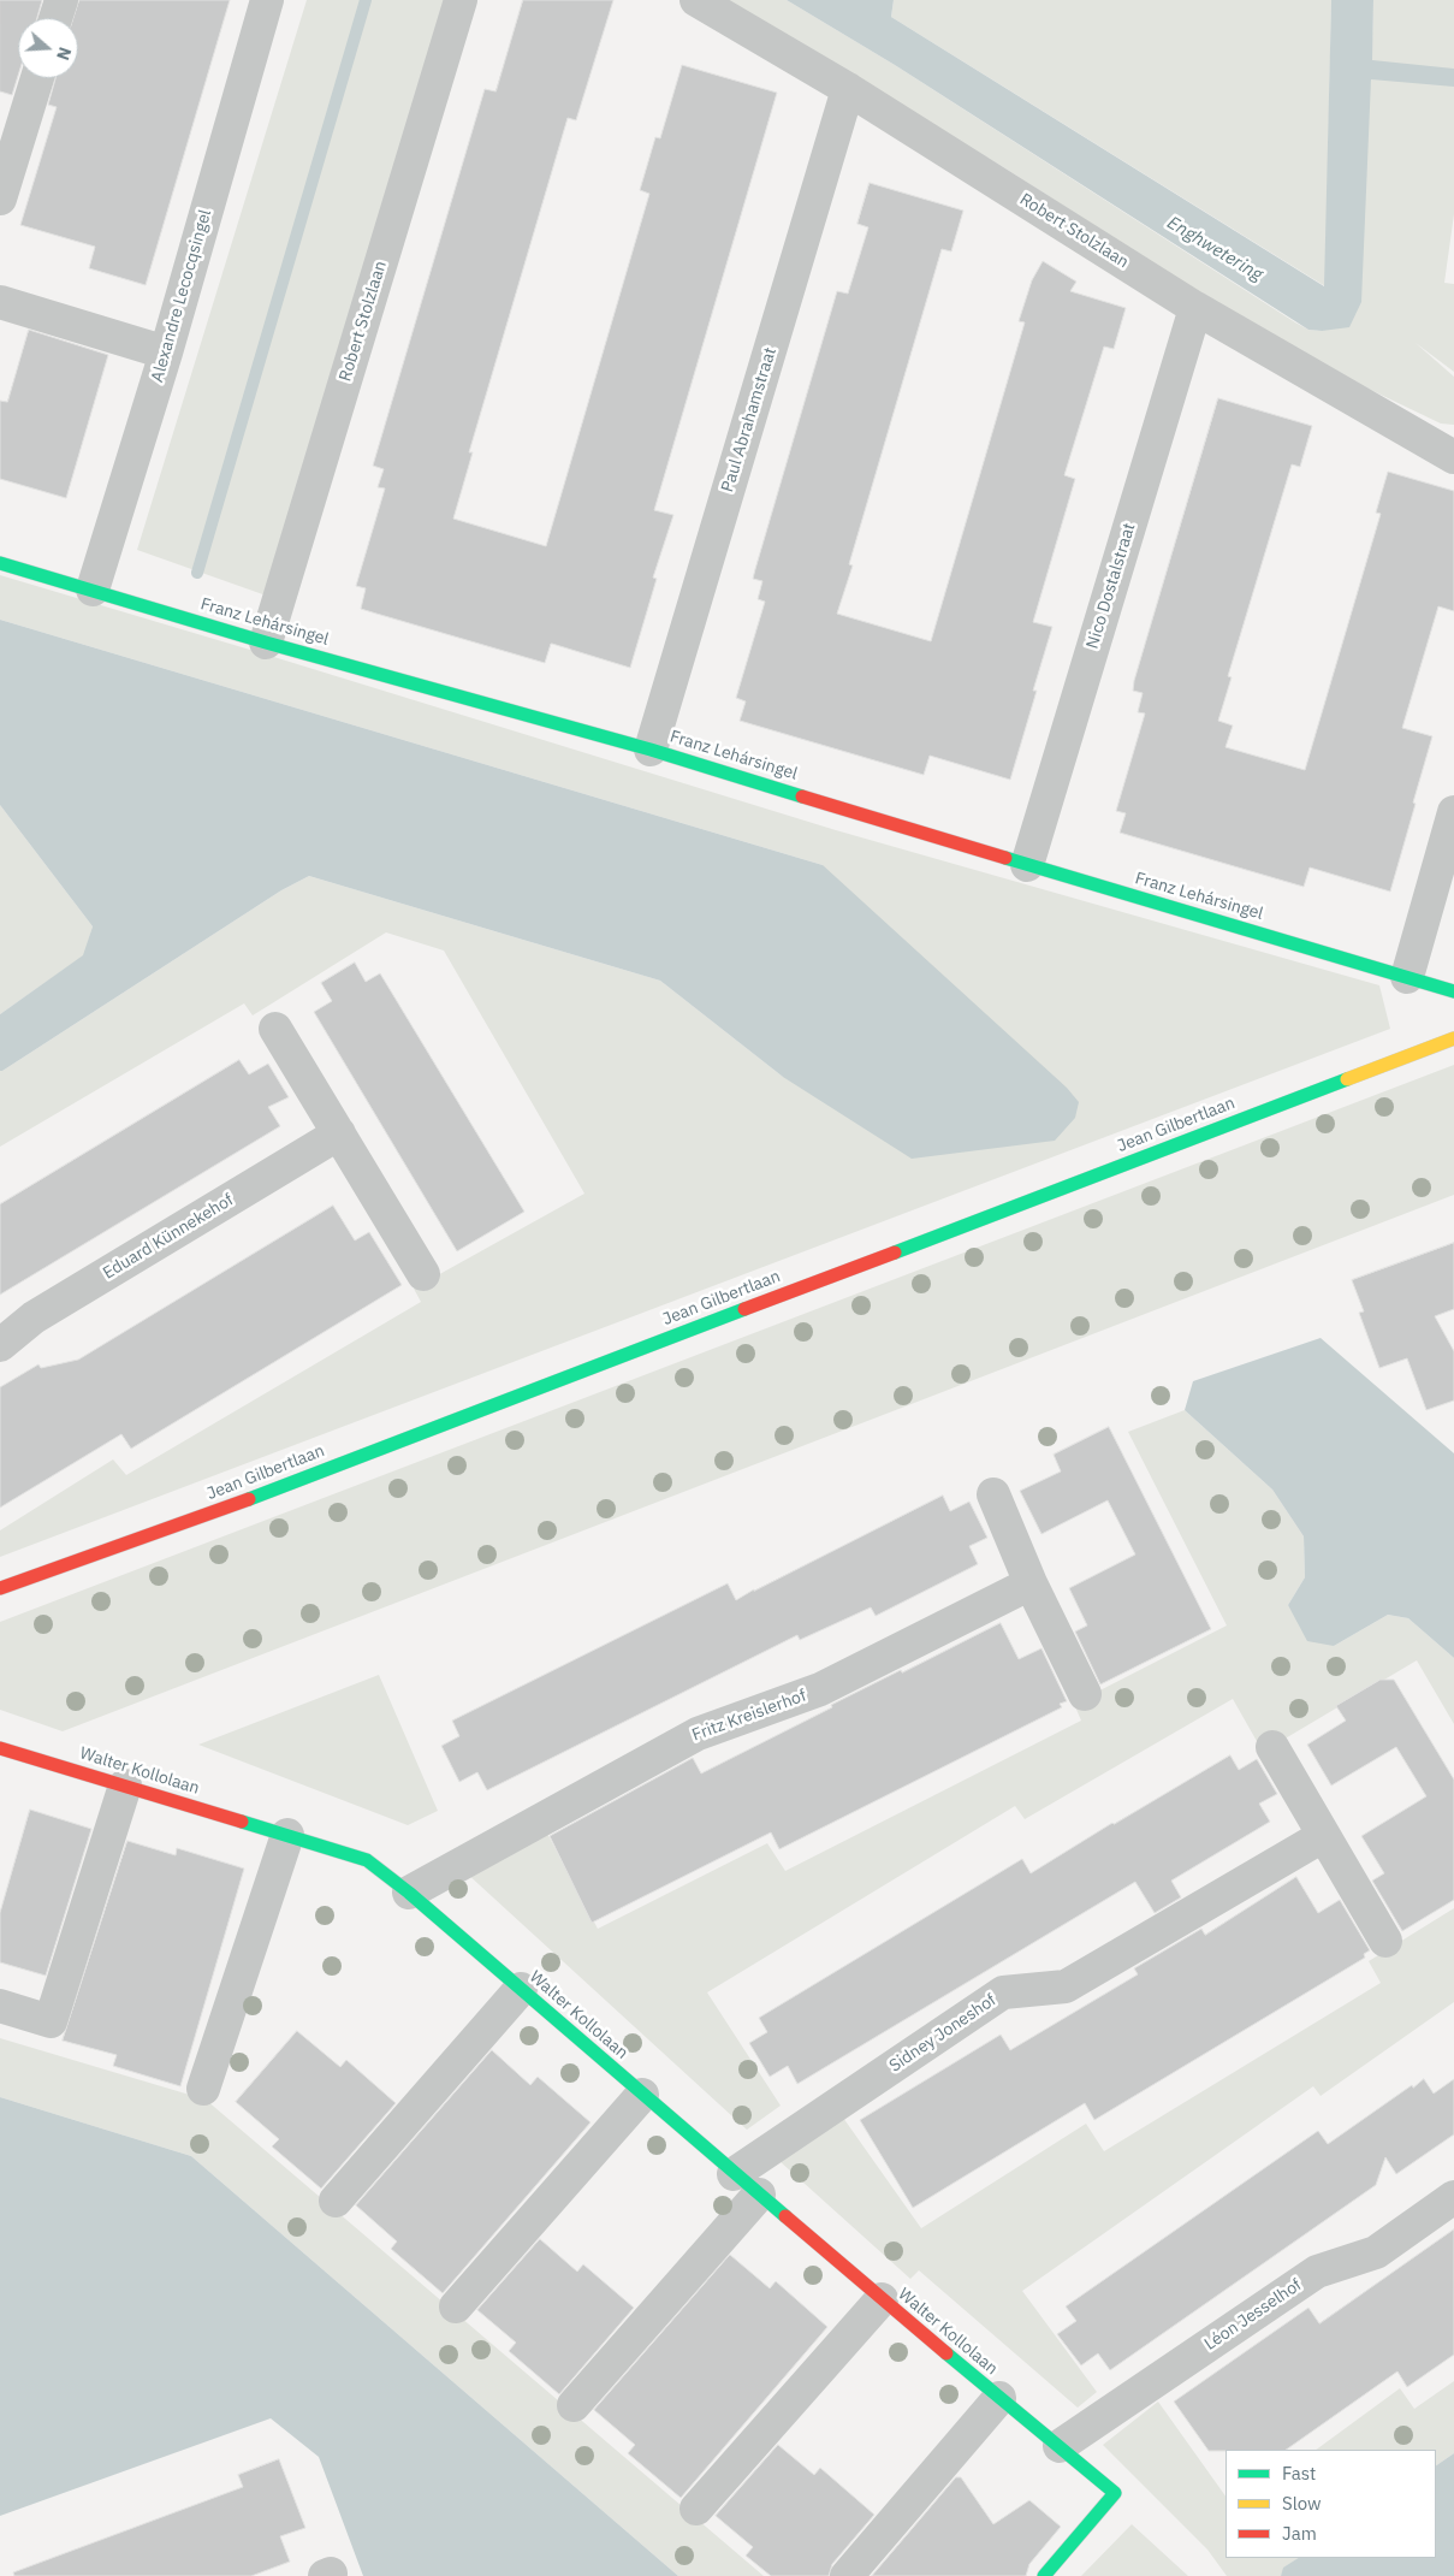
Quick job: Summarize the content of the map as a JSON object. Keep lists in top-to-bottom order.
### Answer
{
  "streets": {
    "street": [
      "Robert Stolzlaan",
      "Alexandre Lecocqsingel",
      "Paul Abrahamstraat",
      "Nico Dostalstraat",
      "Franz Lehársingel",
      "Jean Gilbertlaan",
      "Eduard Künnekehof",
      "Fritz Kreislerhof",
      "Walter Kollolaan",
      "Sidney Joneshof",
      "Léon Jesselhof"
    ]
  },
  "crossings": [
    ["Robert Stolzlaan", "Paul Abrahamstraat"],
    ["Robert Stolzlaan", "Nico Dostalstraat"],
    ["Robert Stolzlaan", "Franz Lehársingel"],
    ["Alexandre Lecocqsingel", "Franz Lehársingel"],
    ["Paul Abrahamstraat", "Franz Lehársingel"],
    ["Nico Dostalstraat", "Franz Lehársingel"],
    ["Fritz Kreislerhof", "Walter Kollolaan"],
    ["Walter Kollolaan", "Sidney Joneshof"],
    ["Walter Kollolaan", "Léon Jesselhof"]
  ],
  "water": ["Enghwetering"],
  "legend": ["Fast", "Slow", "Jam"],
  "north": "right"
}
